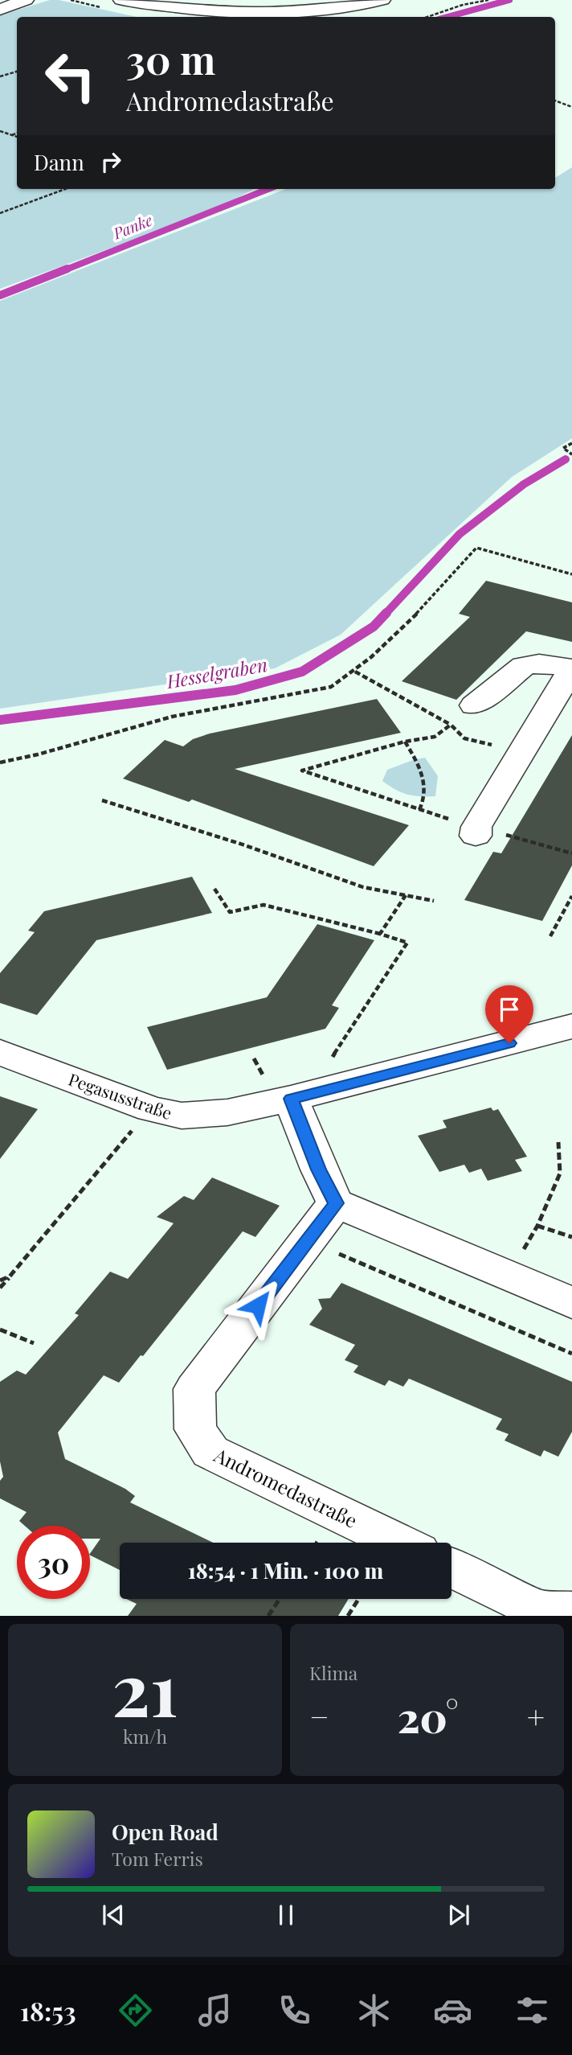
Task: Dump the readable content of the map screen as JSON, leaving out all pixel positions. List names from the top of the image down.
{
  "streets": {
    "street": ["Pegasusstraße", "Andromedastraße"]
  },
  "water": ["Panke", "Hesselgraben"],
  "page": {
    "turn": ["30 m", "Andromedastraße"],
    "then": "Dann",
    "limit": "30",
    "trip": "18:54 · 1 Min. · 100 m",
    "tile": [
      ["21", "km/h"],
      "Klima"
    ],
    "heat": ["−", "20°", "+"],
    "song": ["Open Road", "Tom Ferris"],
    "tabs": "18:53"
  }
}
